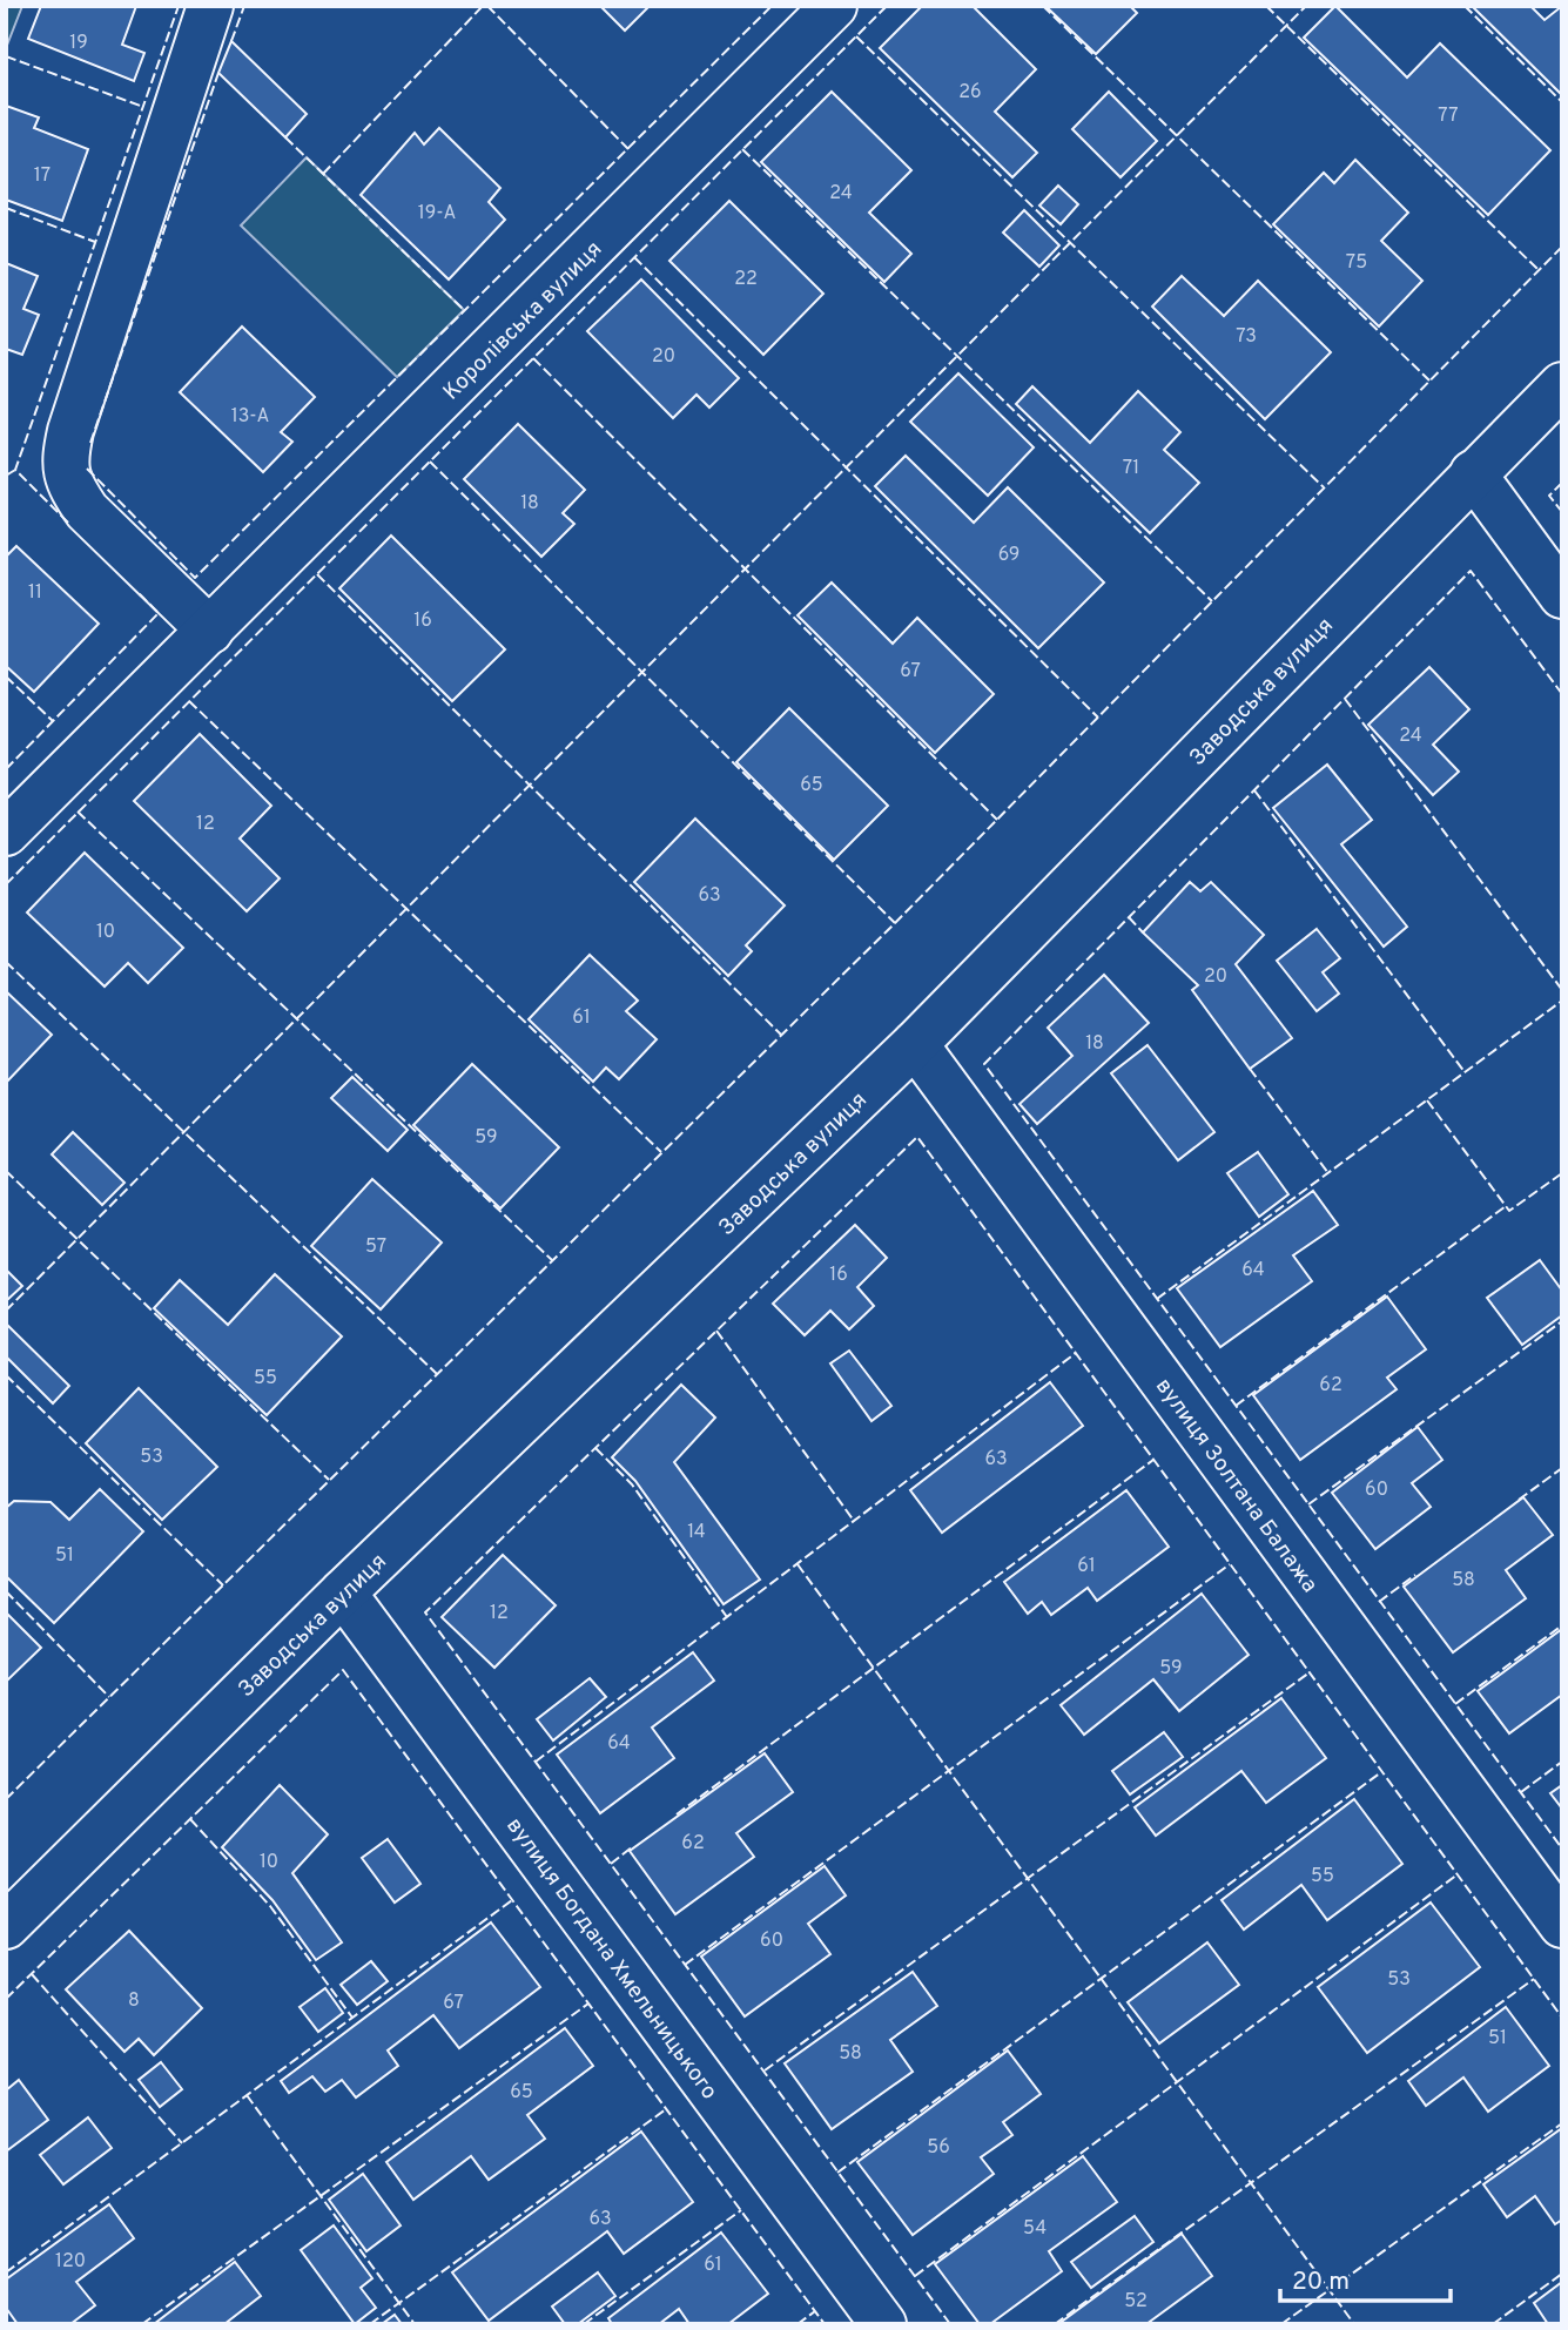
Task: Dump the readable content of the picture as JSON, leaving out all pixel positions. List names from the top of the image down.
{
  "streets": {
    "street": [
      "Королівська вулиця",
      "Заводська вулиця",
      "вулиця Золтана Балажа",
      "вулиця Богдана Хмельницького"
    ]
  },
  "crossings": [
    ["Заводська вулиця", "вулиця Золтана Балажа"],
    ["Заводська вулиця", "вулиця Богдана Хмельницького"]
  ],
  "house_numbers": [
    "19",
    "26",
    "77",
    "17",
    "24",
    "19-А",
    "75",
    "22",
    "73",
    "20",
    "13-А",
    "71",
    "18",
    "69",
    "11",
    "16",
    "67",
    "24",
    "65",
    "12",
    "63",
    "10",
    "20",
    "61",
    "18",
    "59",
    "57",
    "64",
    "16",
    "55",
    "62",
    "53",
    "63",
    "60",
    "14",
    "51",
    "61",
    "58",
    "12",
    "59",
    "64",
    "62",
    "10",
    "55",
    "60",
    "53",
    "8",
    "67",
    "51",
    "58",
    "65",
    "56",
    "63",
    "54",
    "120",
    "61",
    "52"
  ],
  "scale_bar": "20 m"
}
